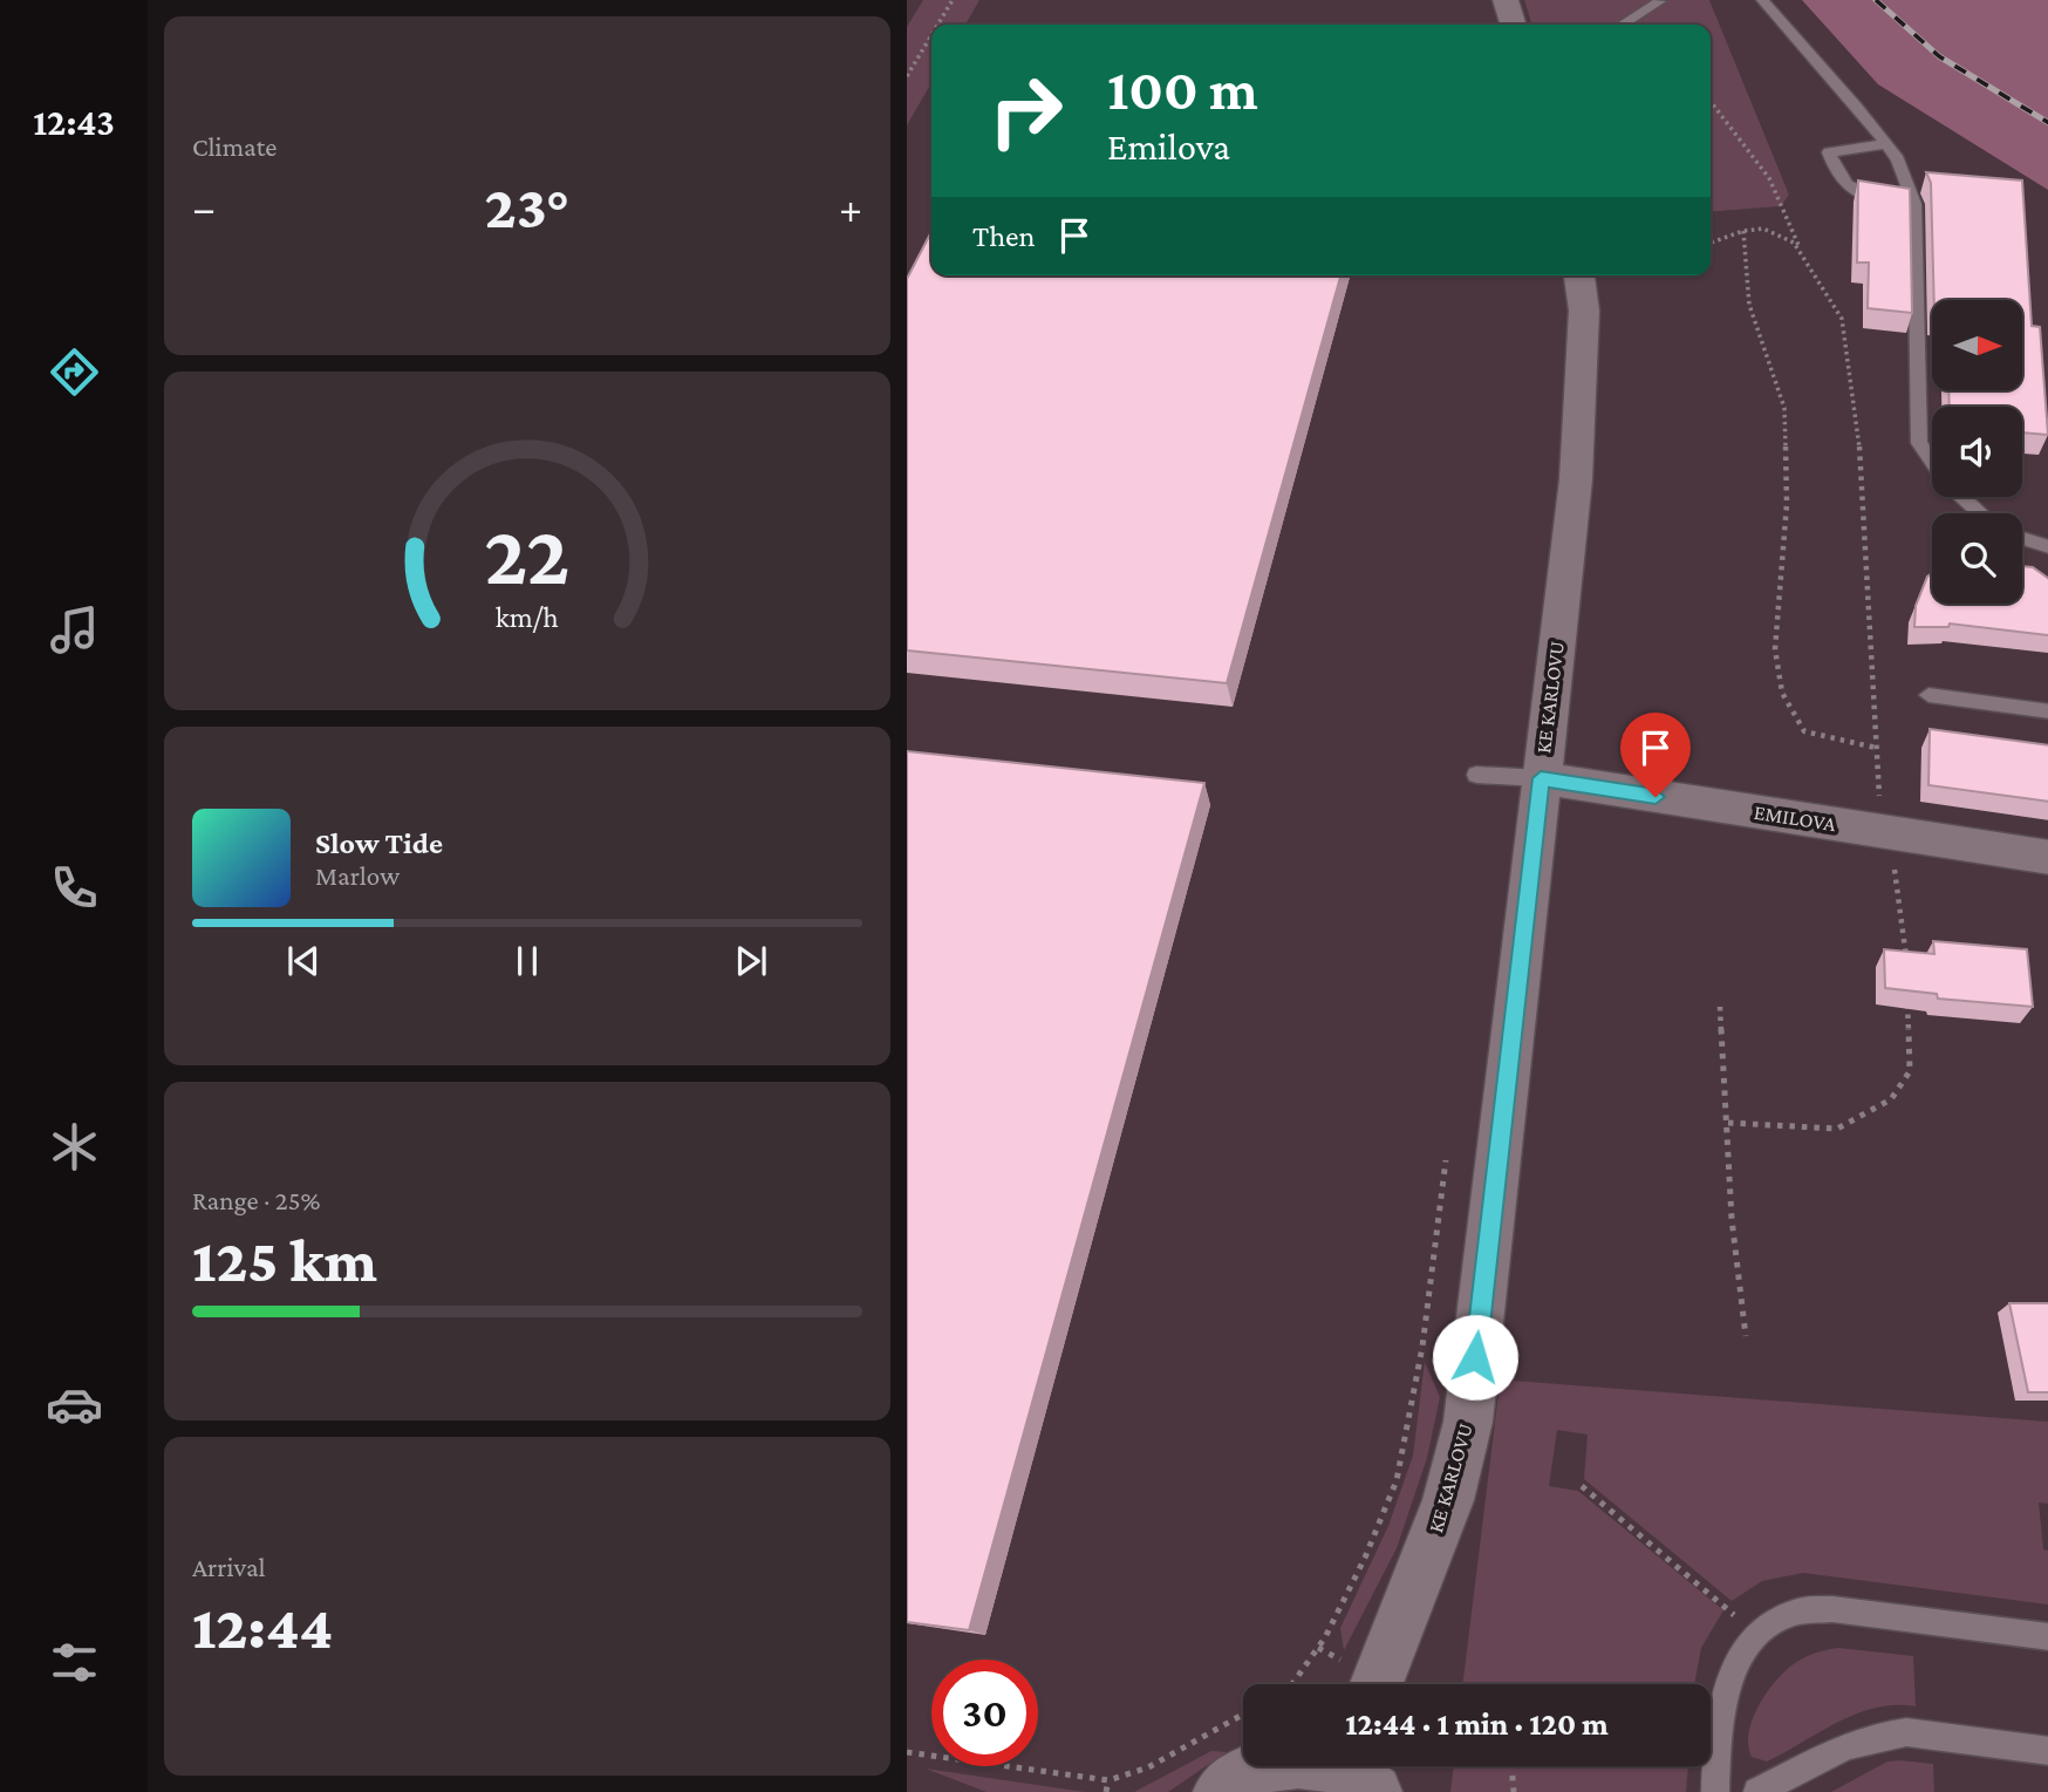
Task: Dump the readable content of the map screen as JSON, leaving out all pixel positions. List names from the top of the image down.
{
  "streets": {
    "street": ["KE KARLOVU", "EMILOVA"]
  },
  "crossings": [
    ["KE KARLOVU", "EMILOVA"]
  ],
  "north": "right",
  "page": {
    "tabs": "12:43",
    "tile": [
      "Climate",
      ["Range · 25%", "125 km"],
      ["Arrival", "12:44"]
    ],
    "turn": ["100 m", "Emilova"],
    "heat": ["−", "23°", "+"],
    "then": "Then",
    "song": ["Slow Tide", "Marlow"],
    "limit": "30",
    "trip": "12:44 · 1 min · 120 m",
    "gauge": ["22", "km/h"]
  }
}
